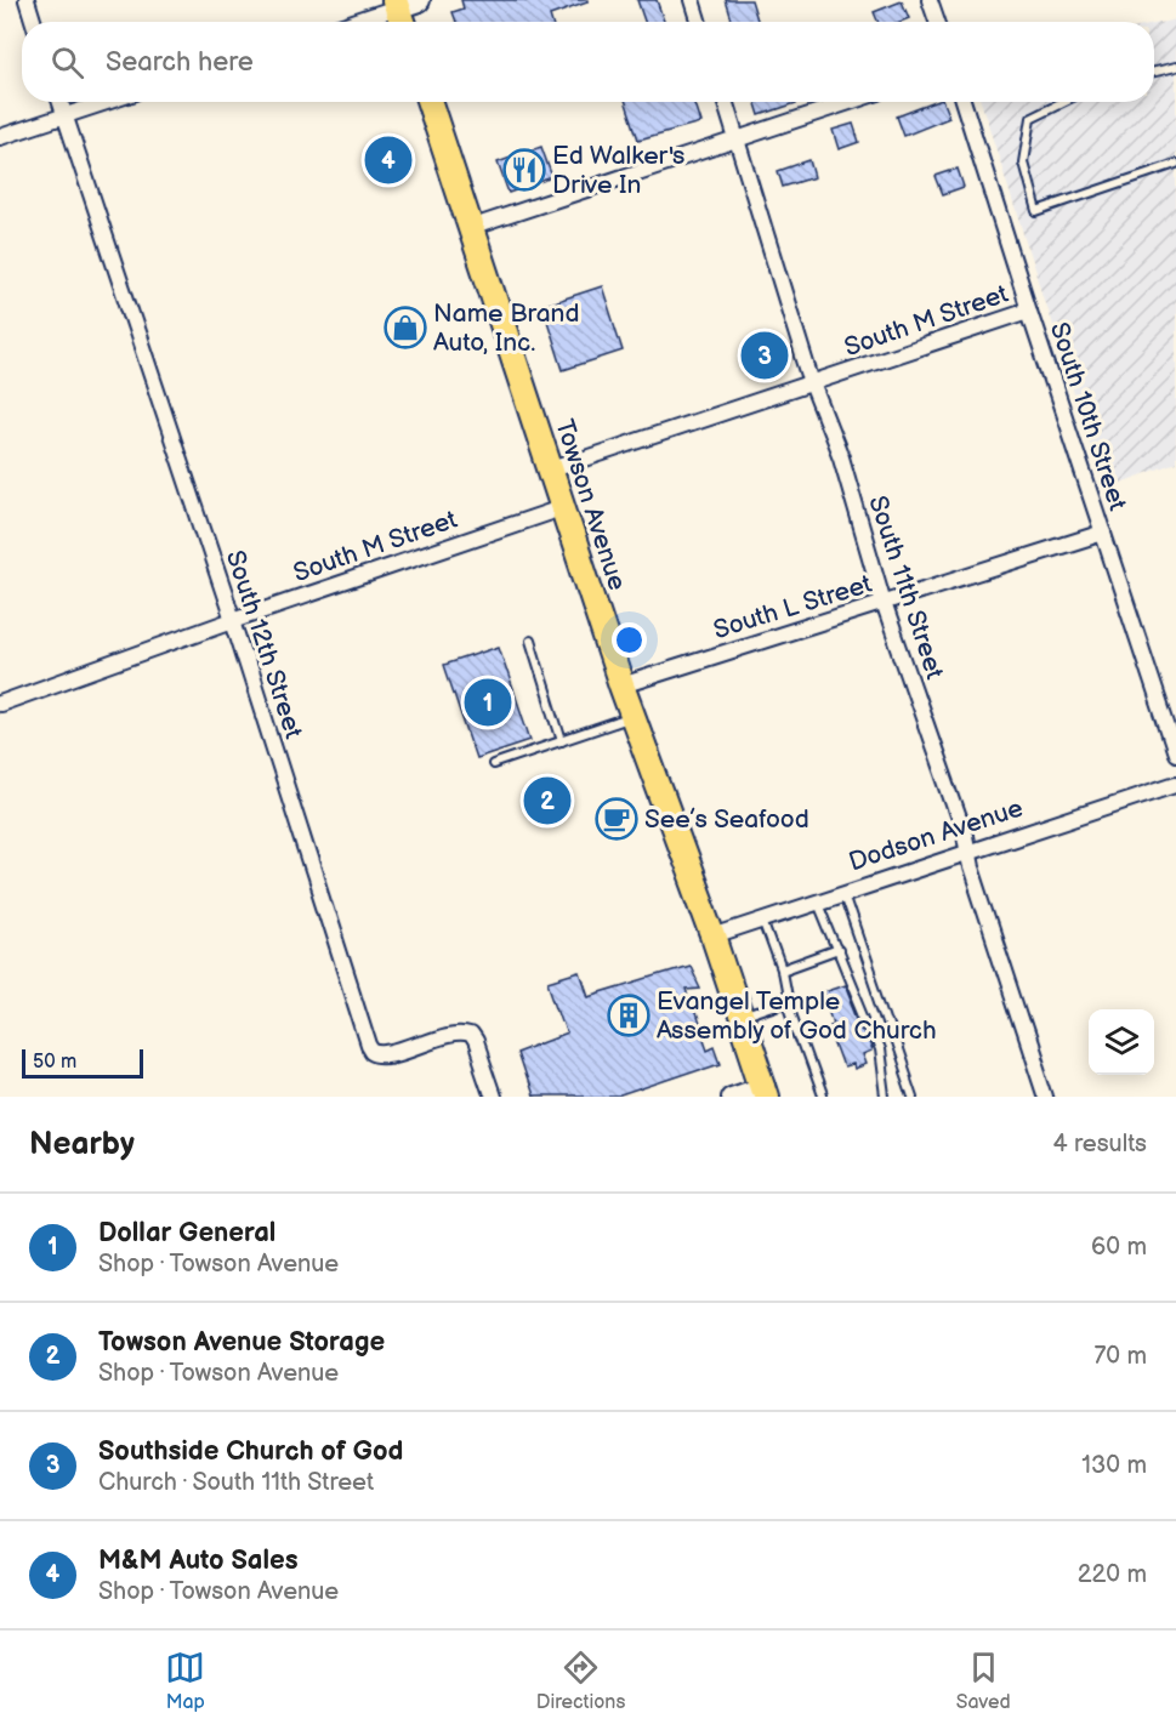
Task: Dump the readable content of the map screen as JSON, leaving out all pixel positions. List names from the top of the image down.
{
  "streets": {
    "main road": ["Towson Avenue"],
    "street": [
      "South M Street",
      "South 10th Street",
      "South 11th Street",
      "South L Street",
      "South 12th Street",
      "Dodson Avenue"
    ]
  },
  "crossings": [
    ["South M Street", "South 10th Street"],
    ["South M Street", "Towson Avenue"],
    ["South M Street", "South 11th Street"],
    ["South M Street", "South 12th Street"],
    ["South 10th Street", "South L Street"],
    ["Towson Avenue", "South L Street"],
    ["Towson Avenue", "Dodson Avenue"],
    ["South 11th Street", "South L Street"],
    ["South 11th Street", "Dodson Avenue"]
  ],
  "places": {
    "restaurant": ["Ed Walker's Drive In"],
    "shop": ["Name Brand Auto, Inc."],
    "cafe": ["See’s Seafood"],
    "building": ["Evangel Temple Assembly of God Church"]
  },
  "scale_bar": "50 m",
  "page": {
    "search": "Search here",
    "pins": [
      "4",
      "3",
      "1",
      "2"
    ],
    "scale": "50 m",
    "heading": ["Nearby", "4 results"],
    "list": [
      {
        "mark": "1",
        "name": "Dollar General",
        "note": "Shop · Towson Avenue",
        "value": "60 m"
      },
      {
        "mark": "2",
        "name": "Towson Avenue Storage",
        "note": "Shop · Towson Avenue",
        "value": "70 m"
      },
      {
        "mark": "3",
        "name": "Southside Church of God",
        "note": "Church · South 11th Street",
        "value": "130 m"
      },
      {
        "mark": "4",
        "name": "M&M Auto Sales",
        "note": "Shop · Towson Avenue",
        "value": "220 m"
      }
    ],
    "nav": ["Map", "Directions", "Saved"]
  }
}
